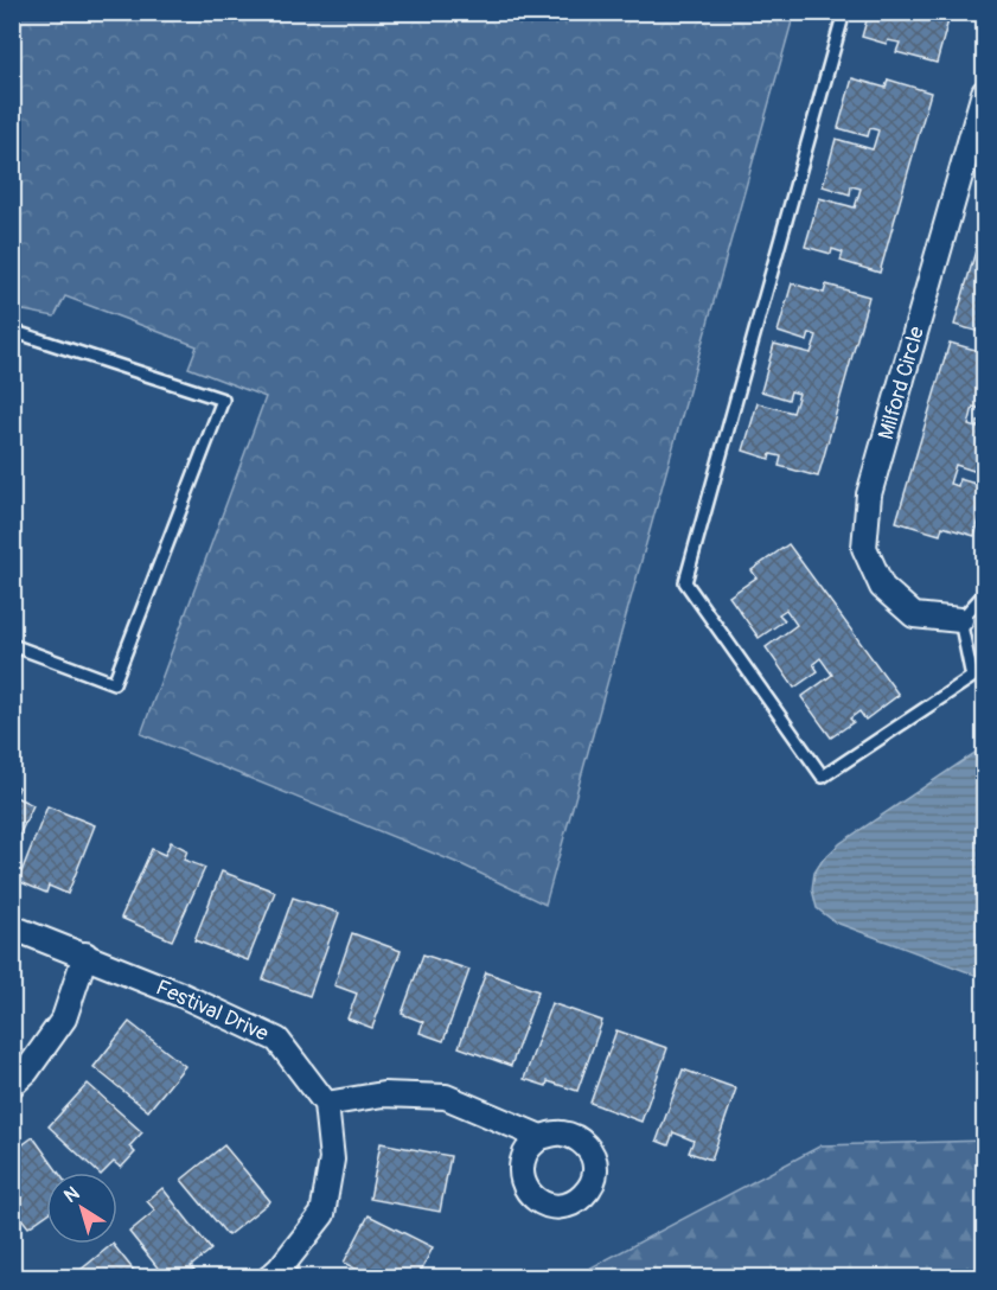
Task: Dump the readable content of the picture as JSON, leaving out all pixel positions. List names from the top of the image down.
{
  "streets": {
    "street": ["Milford Circle", "Festival Drive"]
  },
  "north": "top left"
}
